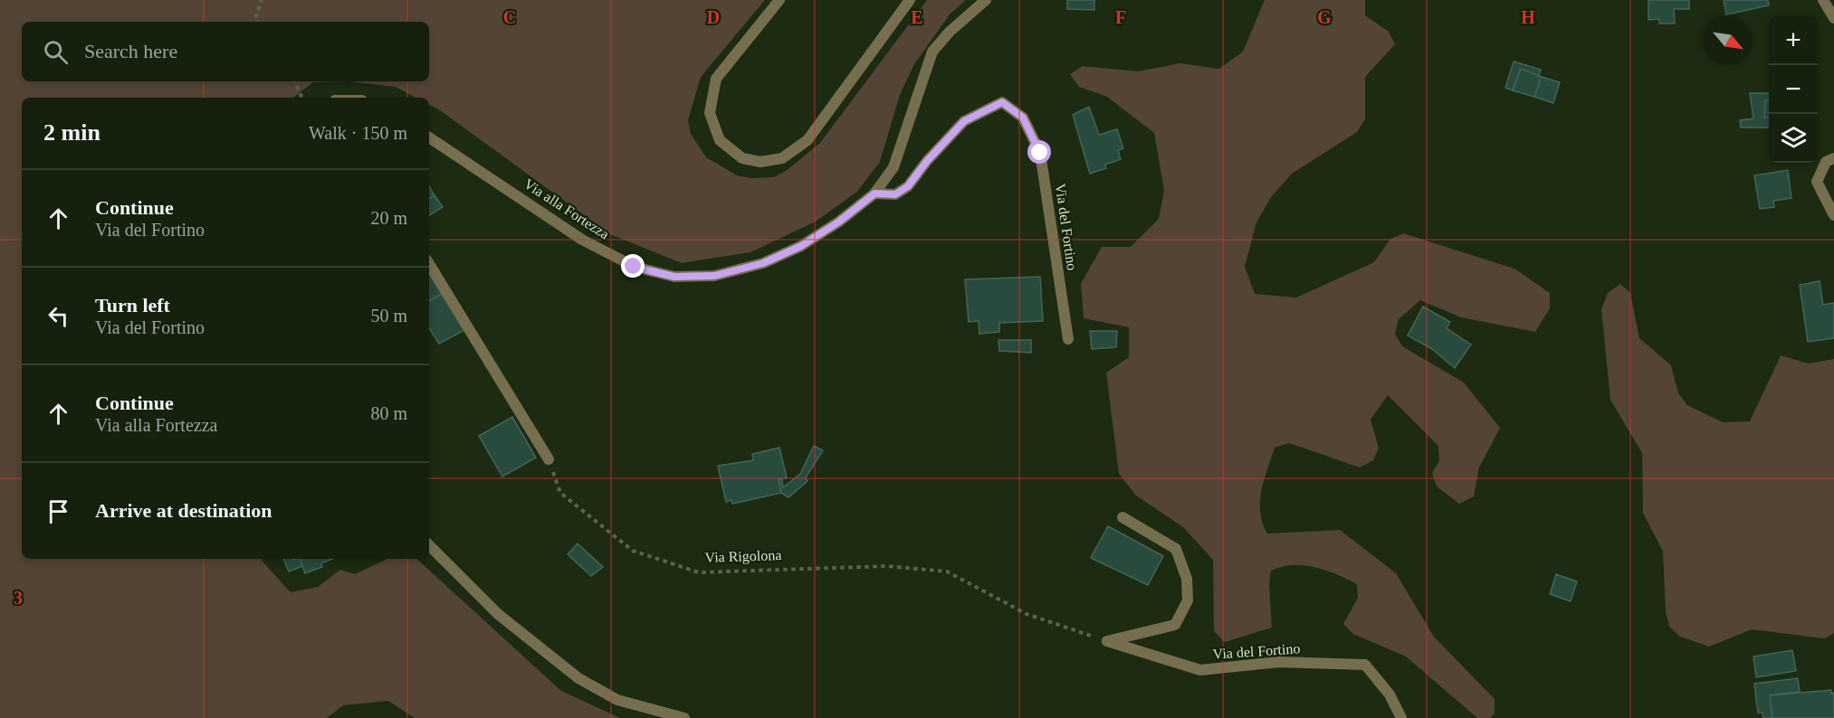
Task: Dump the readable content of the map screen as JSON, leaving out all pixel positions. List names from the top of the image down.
{
  "streets": {
    "street": ["Via alla Fortezza", "Via del Fortino"],
    "path": ["Via Rigolona"]
  },
  "crossings": [
    ["Via alla Fortezza", "Via del Fortino"],
    ["Via del Fortino", "Via Rigolona"]
  ],
  "north": "bottom right",
  "page": {
    "map_buttons": ["+", "−"],
    "search": "Search here",
    "heading": ["2 min", "Walk · 150 m"],
    "list": [
      ["Continue", "Via del Fortino", "20 m"],
      ["Turn left", "Via del Fortino", "50 m"],
      ["Continue", "Via alla Fortezza", "80 m"],
      "Arrive at destination"
    ]
  },
  "grid": {
    "columns": [
      "C",
      "D",
      "E",
      "F",
      "G",
      "H"
    ],
    "rows": ["3"]
  }
}
